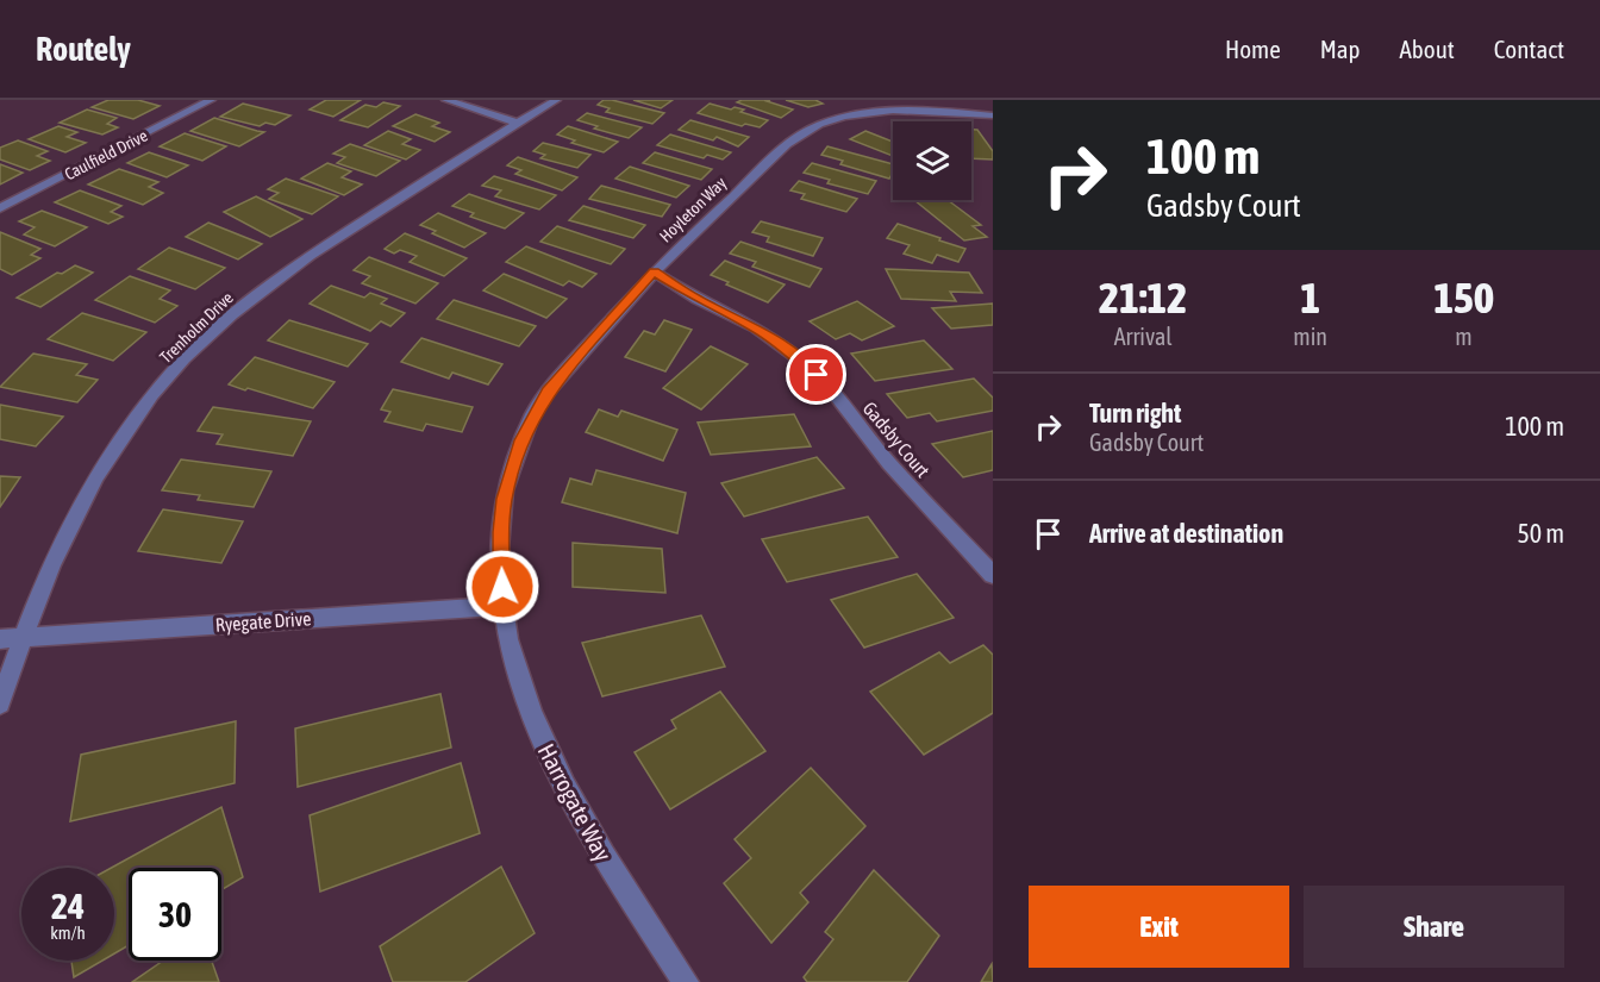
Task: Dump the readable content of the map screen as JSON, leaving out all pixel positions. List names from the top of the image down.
{
  "streets": {
    "street": [
      "Caulfield Drive",
      "Hoyleton Way",
      "Trenholm Drive",
      "Gadsby Court",
      "Ryegate Drive",
      "Harrogate Way"
    ]
  },
  "crossings": [
    ["Hoyleton Way", "Gadsby Court"],
    ["Hoyleton Way", "Ryegate Drive"],
    ["Hoyleton Way", "Harrogate Way"],
    ["Trenholm Drive", "Ryegate Drive"],
    ["Ryegate Drive", "Harrogate Way"]
  ],
  "page": {
    "header": "Routely",
    "nav": [
      "Home",
      "Map",
      "About",
      "Contact"
    ],
    "turn": ["100 m", "Gadsby Court"],
    "eta": [
      "21:12",
      "Arrival",
      "1",
      "min",
      "150",
      "m"
    ],
    "list": [
      {
        "name": "Turn right",
        "note": "Gadsby Court",
        "value": "100 m"
      },
      {
        "name": "Arrive at destination",
        "value": "50 m"
      }
    ],
    "speed": "24 km/h",
    "limit": "30",
    "buttons": ["Exit", "Share"]
  }
}
